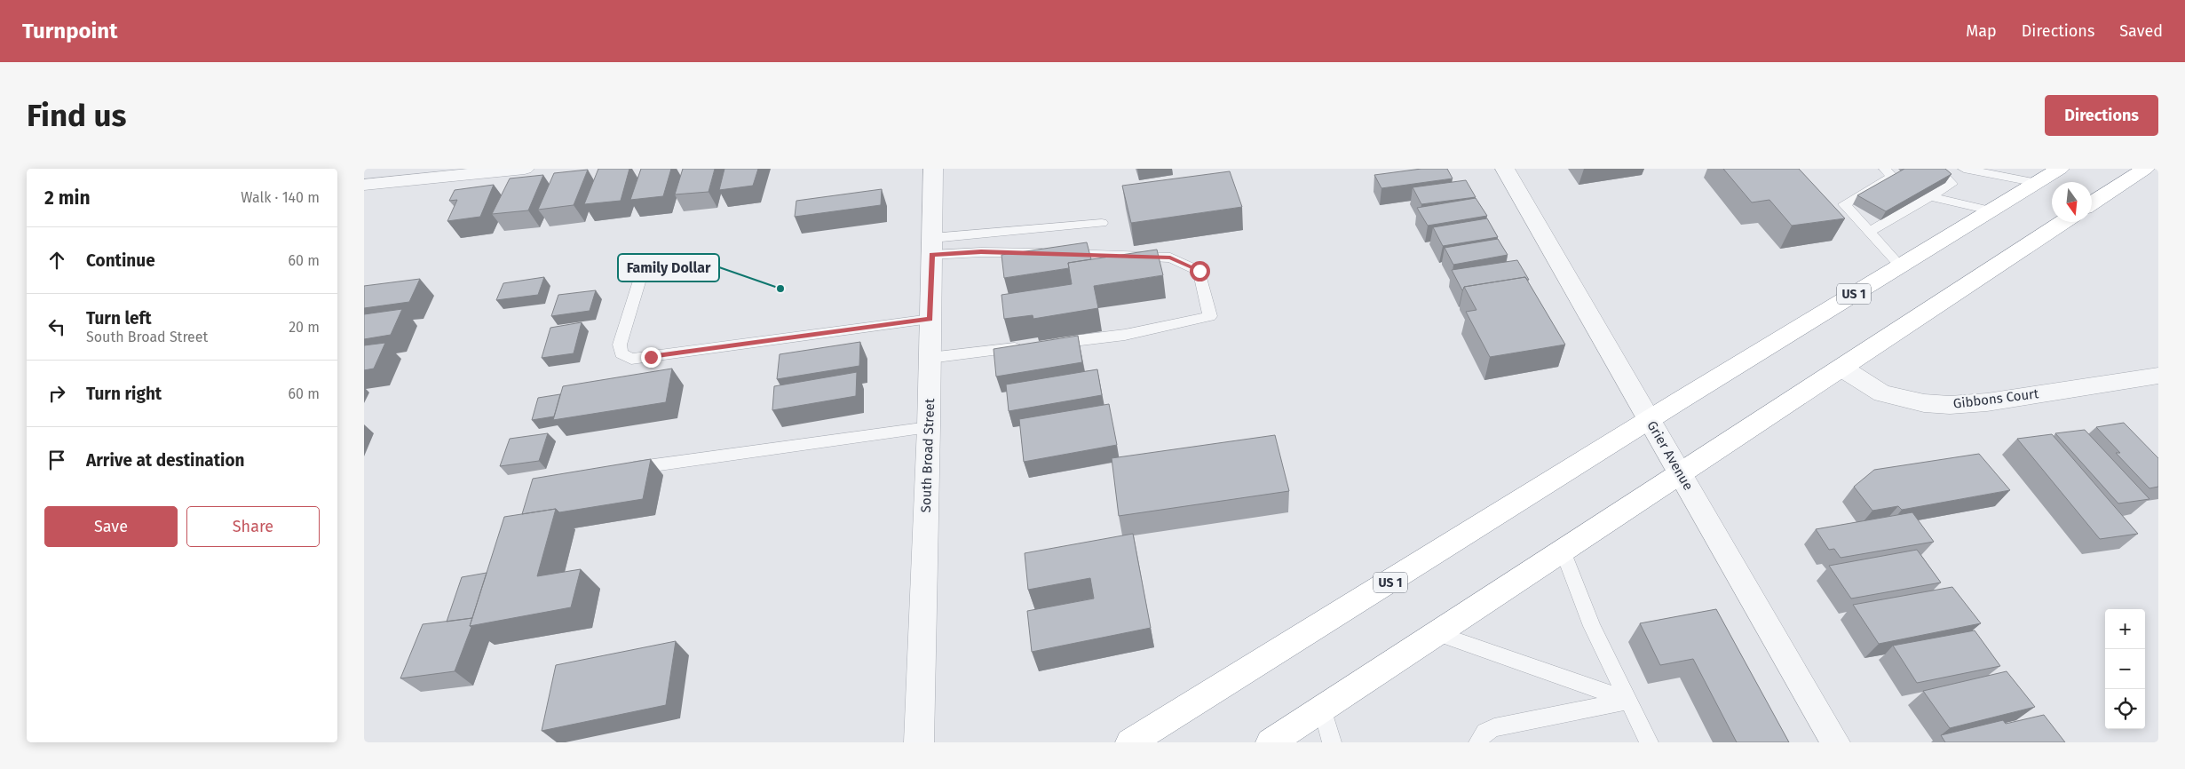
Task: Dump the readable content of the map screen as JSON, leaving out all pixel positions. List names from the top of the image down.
{
  "streets": {
    "highway": ["US 1"],
    "street": ["Gibbons Court", "South Broad Street", "Grier Avenue"]
  },
  "crossings": [
    ["US 1", "Grier Avenue"]
  ],
  "places": ["Family Dollar"],
  "north": "bottom",
  "page": {
    "header": "Turnpoint",
    "nav": ["Map", "Directions", "Saved"],
    "buttons": [
      "Directions",
      ["Save", "Share"]
    ],
    "title": "Find us",
    "heading": ["2 min", "Walk · 140 m"],
    "list": [
      ["Continue", "60 m"],
      ["Turn left", "South Broad Street", "20 m"],
      ["Turn right", "60 m"],
      "Arrive at destination"
    ],
    "map_buttons": ["+", "−"]
  }
}
